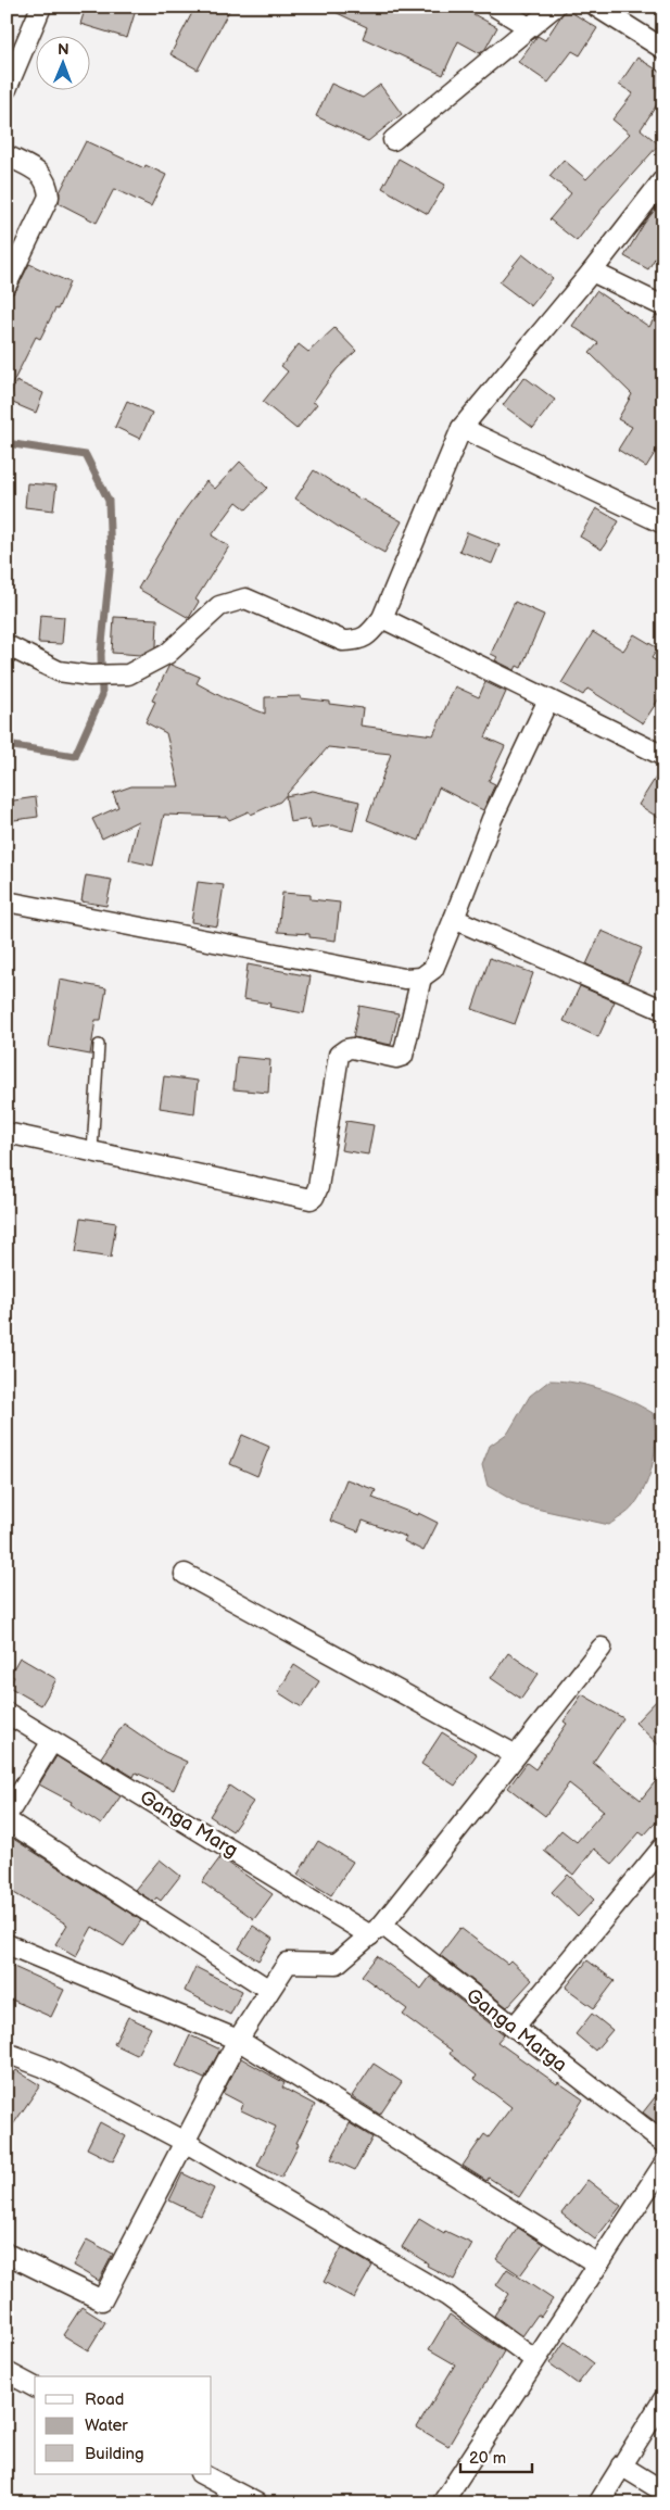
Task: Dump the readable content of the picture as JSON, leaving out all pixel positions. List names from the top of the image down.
{
  "streets": {
    "street": ["Ganga Marg", "Ganga Marga"]
  },
  "crossings": [
    ["Ganga Marg", "Ganga Marga"]
  ],
  "legend": ["Road", "Water", "Building"],
  "scale_bar": "20 m",
  "north": "top"
}
